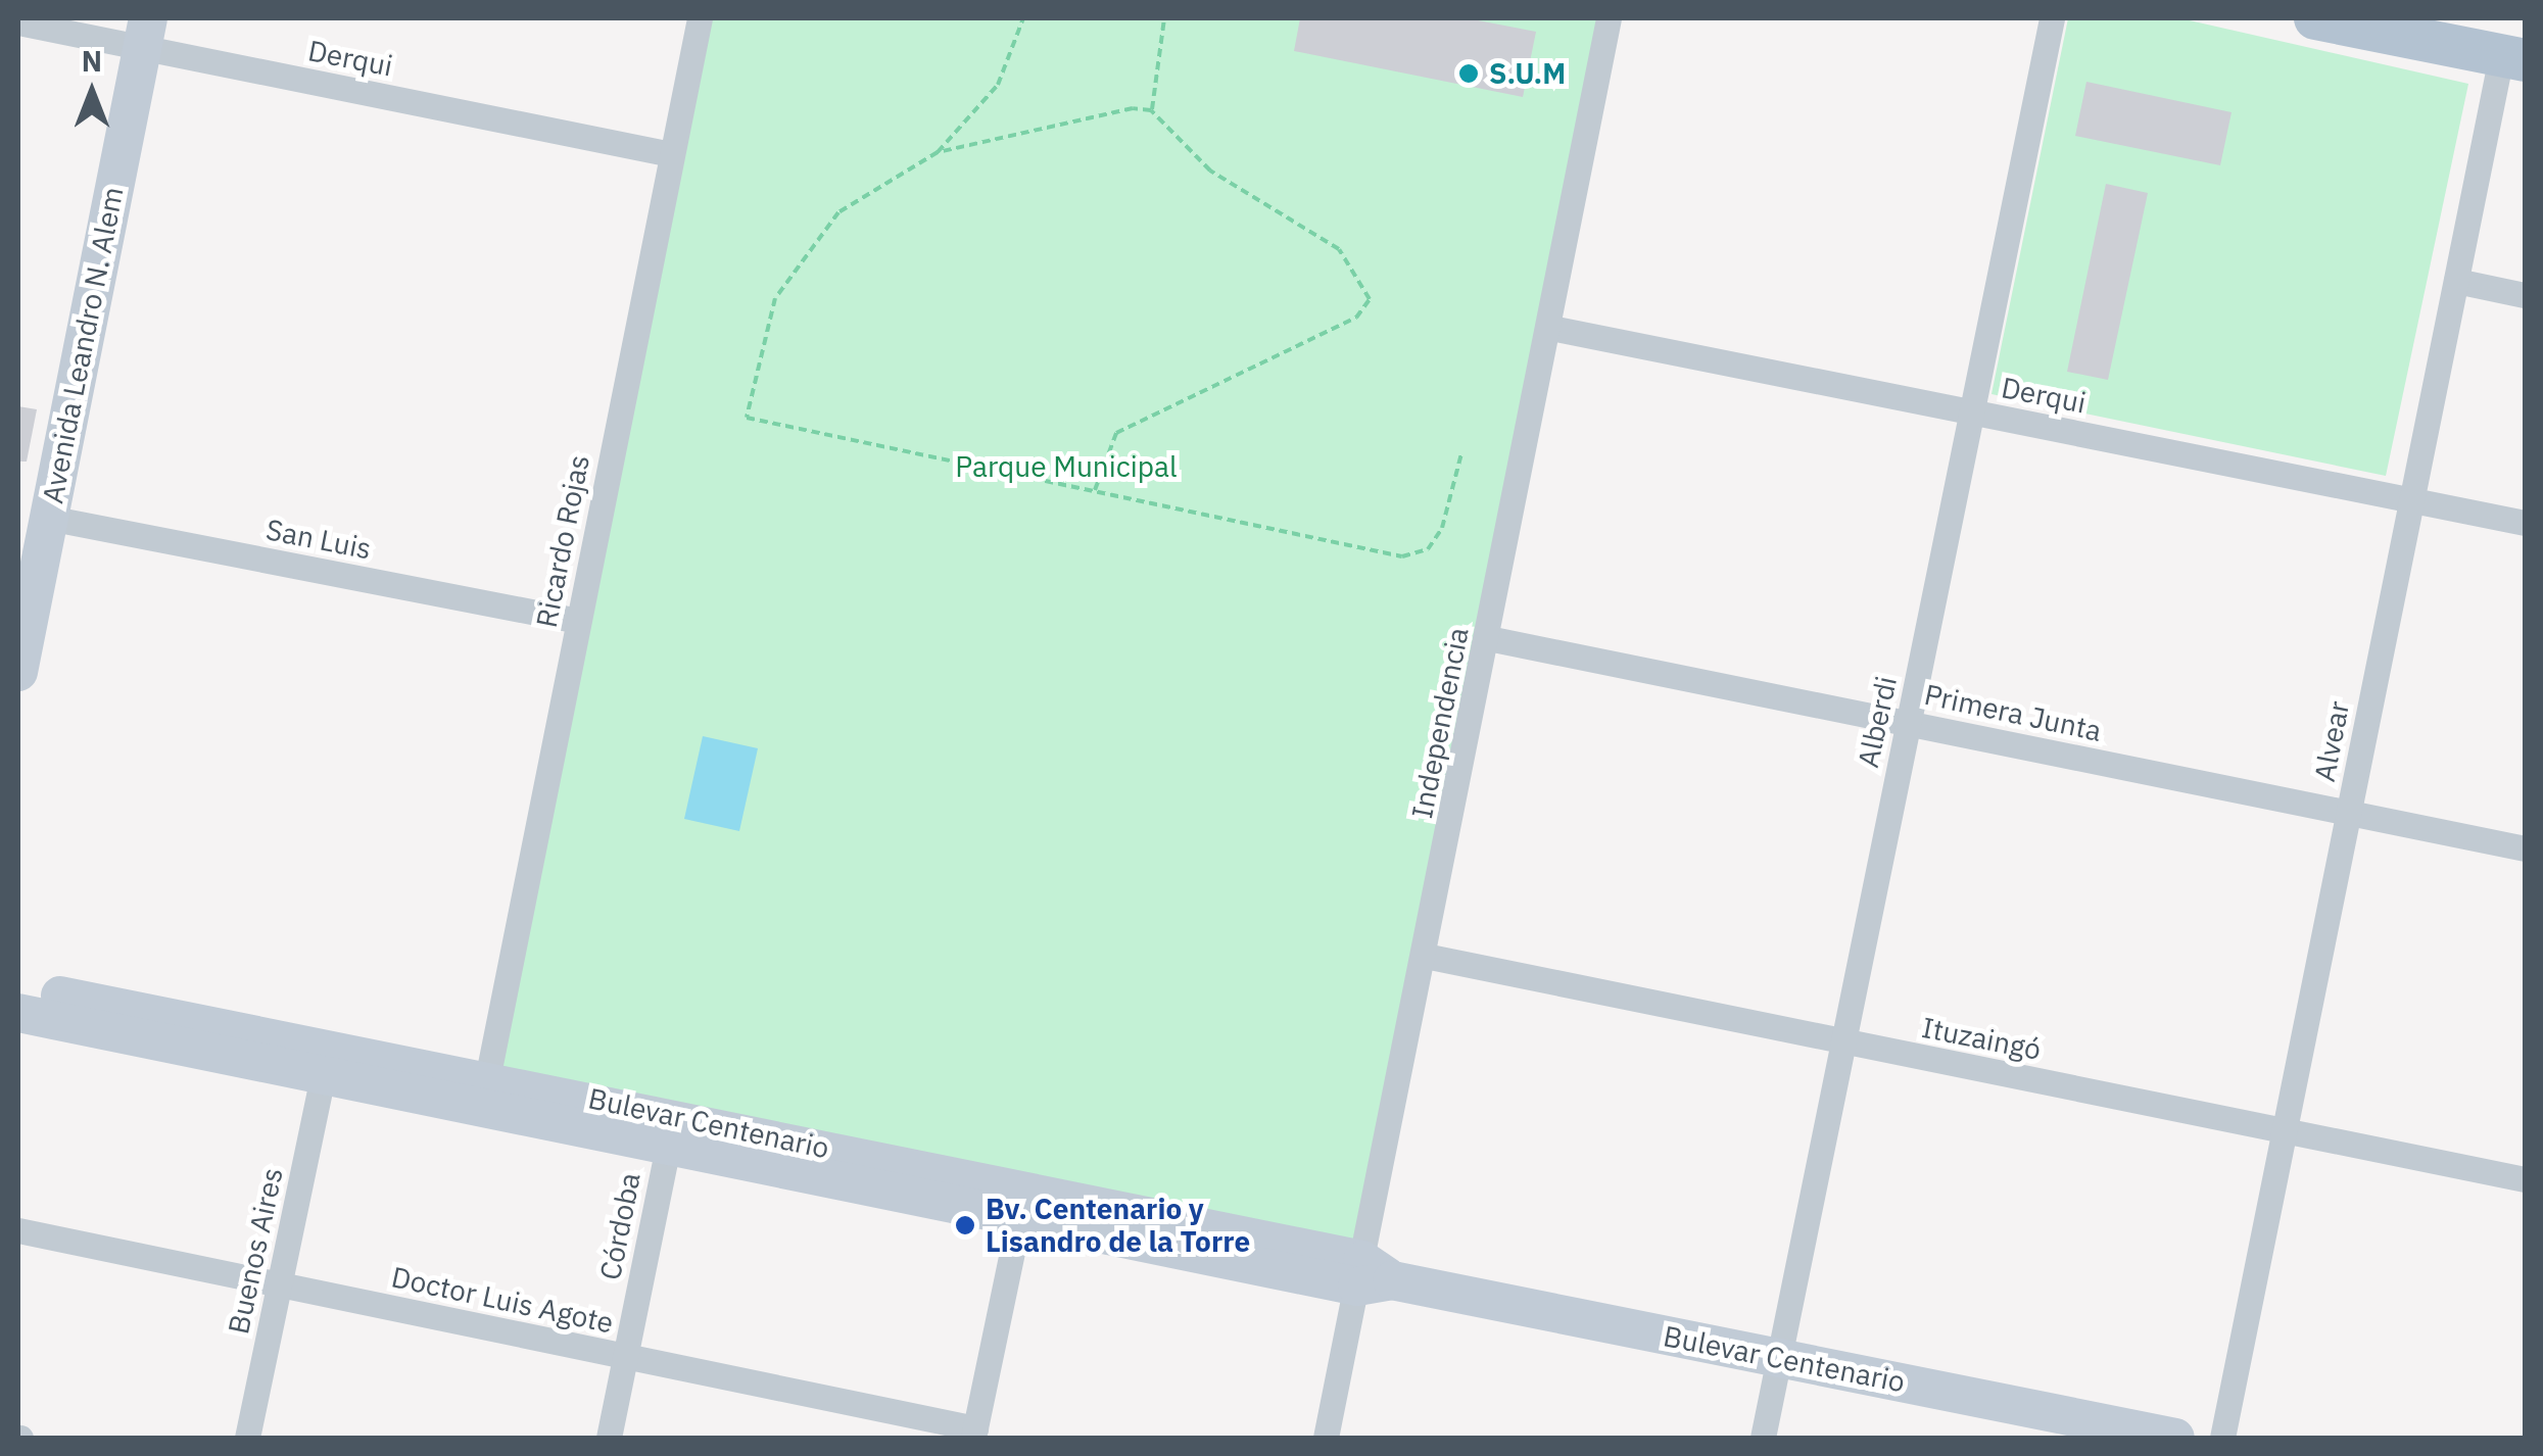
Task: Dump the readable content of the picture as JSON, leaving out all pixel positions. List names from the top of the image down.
{
  "streets": {
    "main road": ["Avenida Leandro N. Alem", "Bulevar Centenario"],
    "street": [
      "Derqui",
      "San Luis",
      "Ricardo Rojas",
      "Primera Junta",
      "Alberdi",
      "Independencia",
      "Alvear",
      "Ituzaingó",
      "Córdoba",
      "Buenos Aires",
      "Doctor Luis Agote"
    ]
  },
  "crossings": [
    ["Derqui", "Avenida Leandro N. Alem"],
    ["Derqui", "Ricardo Rojas"],
    ["Derqui", "Alberdi"],
    ["Derqui", "Independencia"],
    ["Derqui", "Alvear"],
    ["Avenida Leandro N. Alem", "San Luis"],
    ["San Luis", "Ricardo Rojas"],
    ["Ricardo Rojas", "Bulevar Centenario"],
    ["Primera Junta", "Alberdi"],
    ["Primera Junta", "Independencia"],
    ["Primera Junta", "Alvear"],
    ["Alberdi", "Ituzaingó"],
    ["Alberdi", "Bulevar Centenario"],
    ["Independencia", "Ituzaingó"],
    ["Independencia", "Bulevar Centenario"],
    ["Alvear", "Ituzaingó"],
    ["Bulevar Centenario", "Córdoba"],
    ["Bulevar Centenario", "Buenos Aires"],
    ["Córdoba", "Doctor Luis Agote"],
    ["Buenos Aires", "Doctor Luis Agote"]
  ],
  "parks": ["Parque Municipal"],
  "places": ["S.U.M", "Bv. Centenario y Lisandro de la Torre"],
  "north": "top"
}
